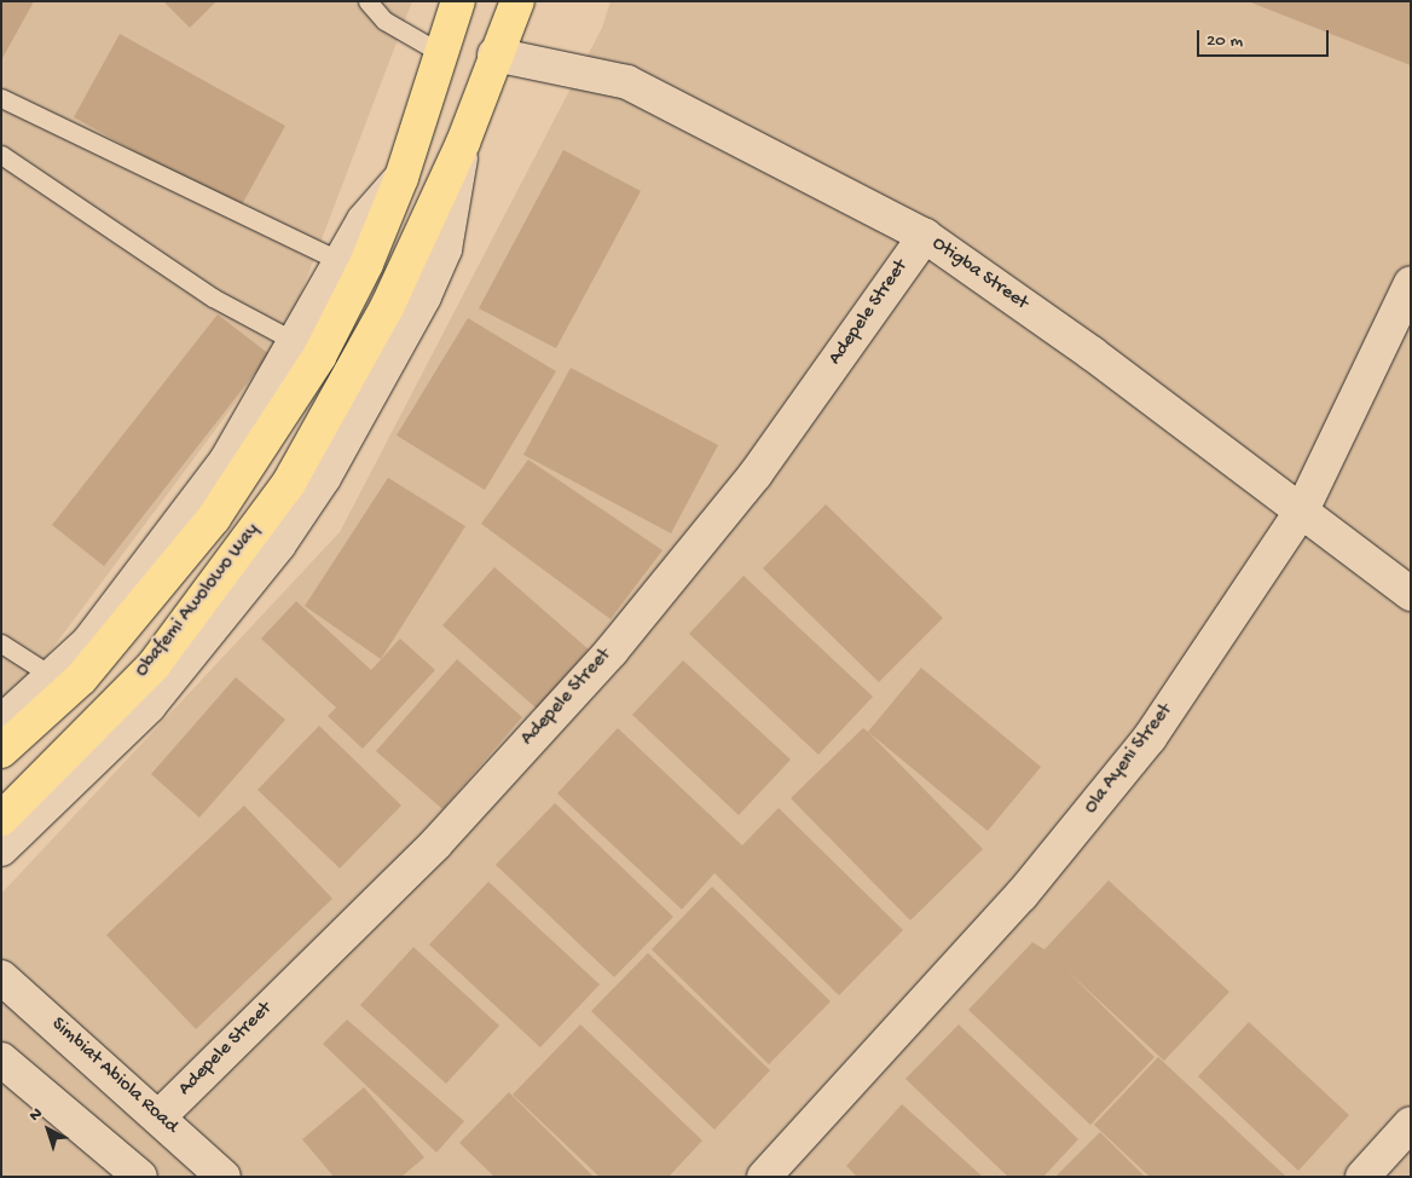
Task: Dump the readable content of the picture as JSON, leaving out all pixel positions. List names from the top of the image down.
{
  "streets": {
    "main road": ["Obafemi Awolowo Way"],
    "street": [
      "Otigba Street",
      "Adepele Street",
      "Ola Ayeni Street",
      "Simbiat Abiola Road"
    ]
  },
  "crossings": [
    ["Otigba Street", "Adepele Street"],
    ["Otigba Street", "Obafemi Awolowo Way"],
    ["Otigba Street", "Ola Ayeni Street"],
    ["Adepele Street", "Simbiat Abiola Road"]
  ],
  "scale_bar": "20 m",
  "north": "top left"
}
